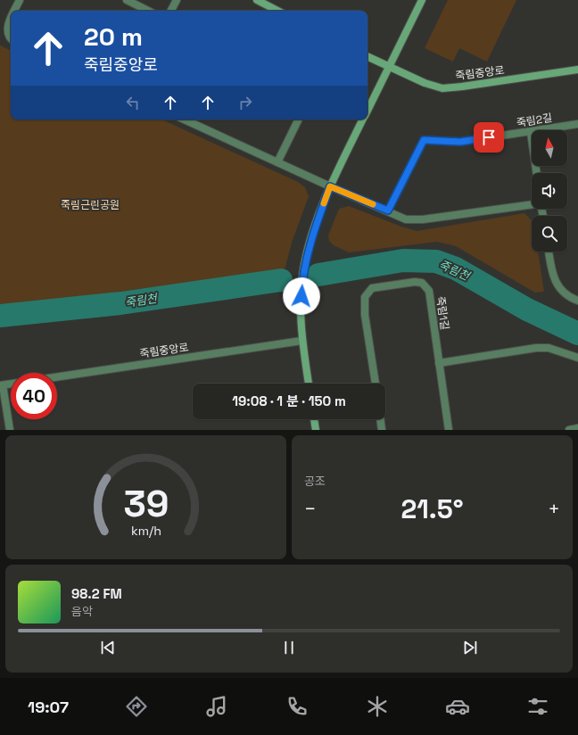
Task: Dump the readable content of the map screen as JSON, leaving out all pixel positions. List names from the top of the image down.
{
  "streets": {
    "street": ["죽림중앙로", "죽림2길", "죽림1길"]
  },
  "water": ["죽림천"],
  "parks": ["죽림근린공원"],
  "north": "top",
  "page": {
    "turn": ["20 m", "죽림중앙로"],
    "limit": "40",
    "trip": "19:08 · 1 분 · 150 m",
    "tile": "공조",
    "heat": ["−", "21.5°", "+"],
    "song": ["98.2 FM", "음악"],
    "tabs": "19:07",
    "gauge": ["39", "km/h"]
  }
}
